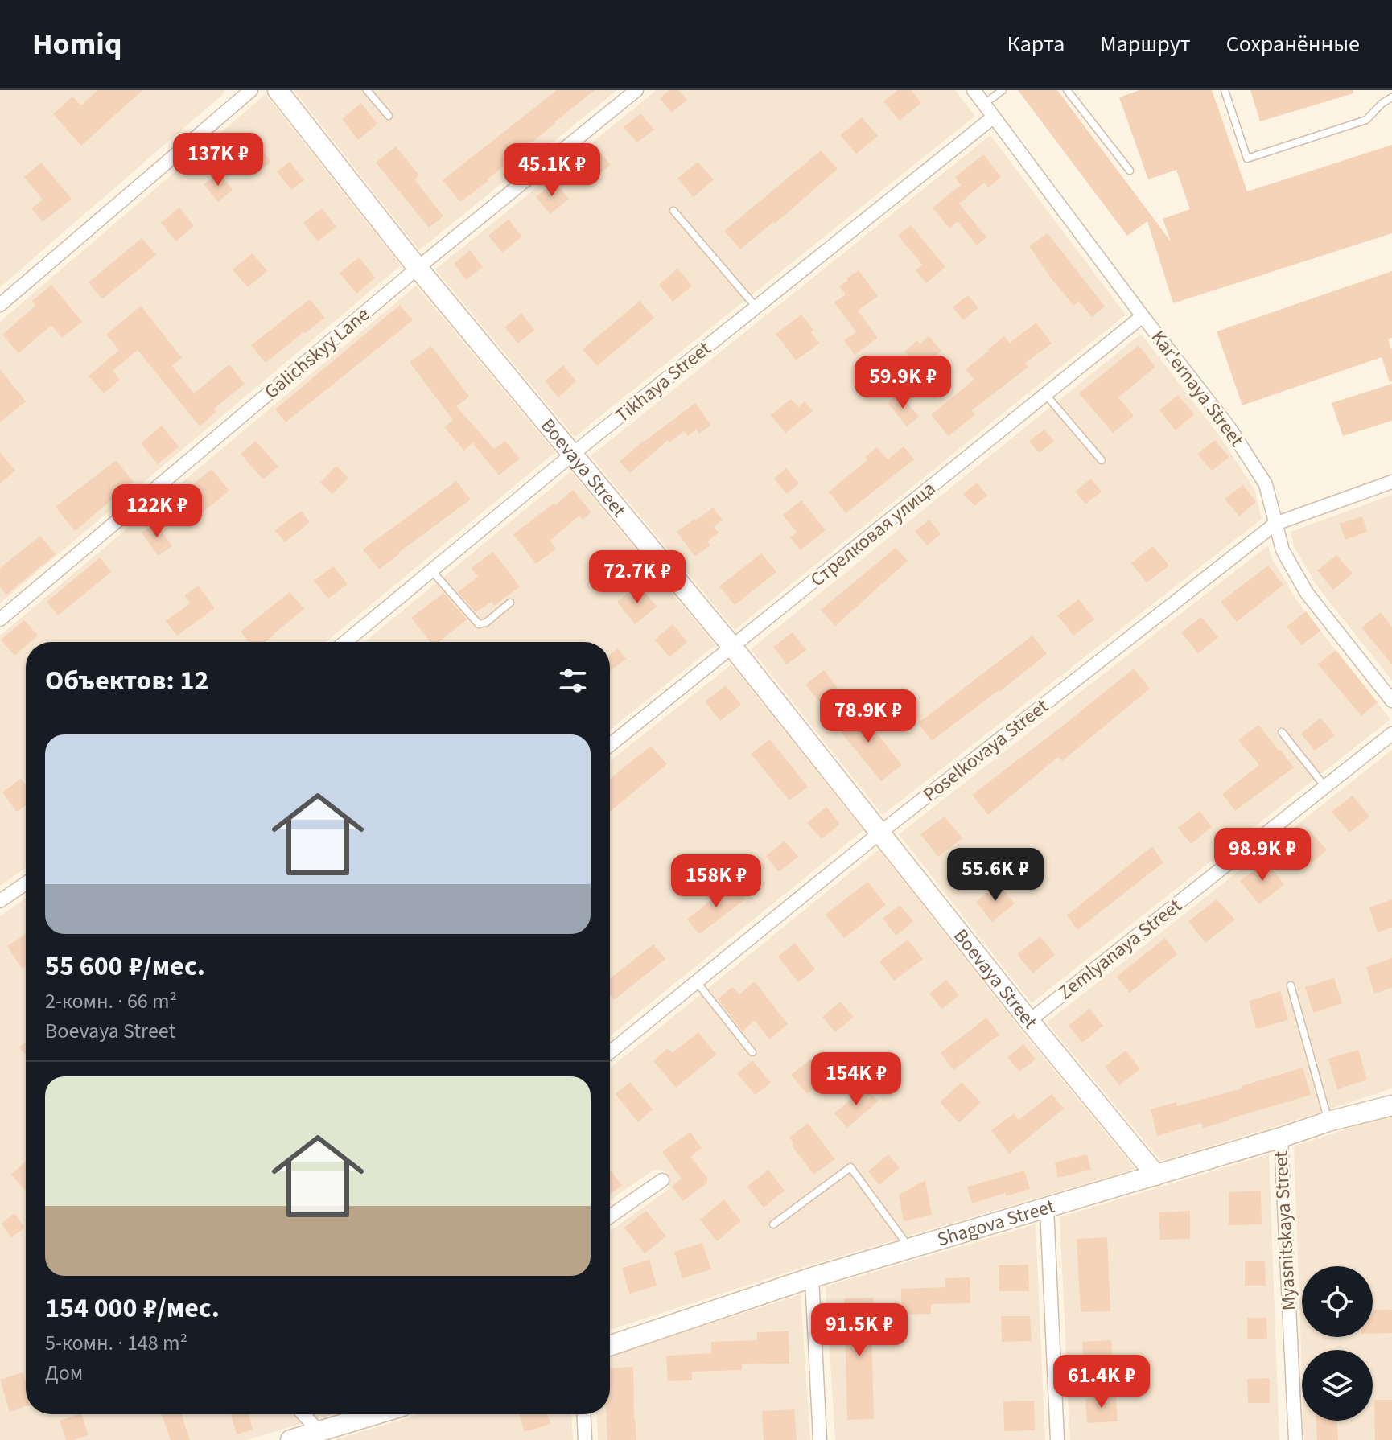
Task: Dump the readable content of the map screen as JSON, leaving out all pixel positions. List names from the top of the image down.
{
  "streets": {
    "street": [
      "Galichskyy Lane",
      "Tikhaya Street",
      "Kar'ernaya Street",
      "Boevaya Street",
      "Стрелковая улица",
      "Poselkovaya Street",
      "Zemlyanaya Street",
      "Shagova Street",
      "Myasnitskaya Street"
    ]
  },
  "crossings": [
    ["Galichskyy Lane", "Boevaya Street"],
    ["Tikhaya Street", "Kar'ernaya Street"],
    ["Tikhaya Street", "Boevaya Street"],
    ["Kar'ernaya Street", "Стрелковая улица"],
    ["Kar'ernaya Street", "Poselkovaya Street"],
    ["Boevaya Street", "Стрелковая улица"],
    ["Boevaya Street", "Poselkovaya Street"],
    ["Boevaya Street", "Zemlyanaya Street"],
    ["Boevaya Street", "Shagova Street"],
    ["Shagova Street", "Myasnitskaya Street"]
  ],
  "page": {
    "header": "Homiq",
    "nav": ["Карта", "Маршрут", "Сохранённые"],
    "price": [
      "137K ₽",
      "45.1K ₽",
      "59.9K ₽",
      "122K ₽",
      "72.7K ₽",
      "78.9K ₽",
      "98.9K ₽",
      "55.6K ₽",
      "158K ₽",
      "154K ₽",
      "91.5K ₽",
      "61.4K ₽"
    ],
    "heading": "Объектов: 12",
    "list": [
      {
        "name": "55 600 ₽/мес.",
        "note": "2-комн. · 66 m² · Boevaya Street"
      },
      {
        "name": "154 000 ₽/мес.",
        "note": "5-комн. · 148 m² · Дом"
      }
    ]
  }
}
